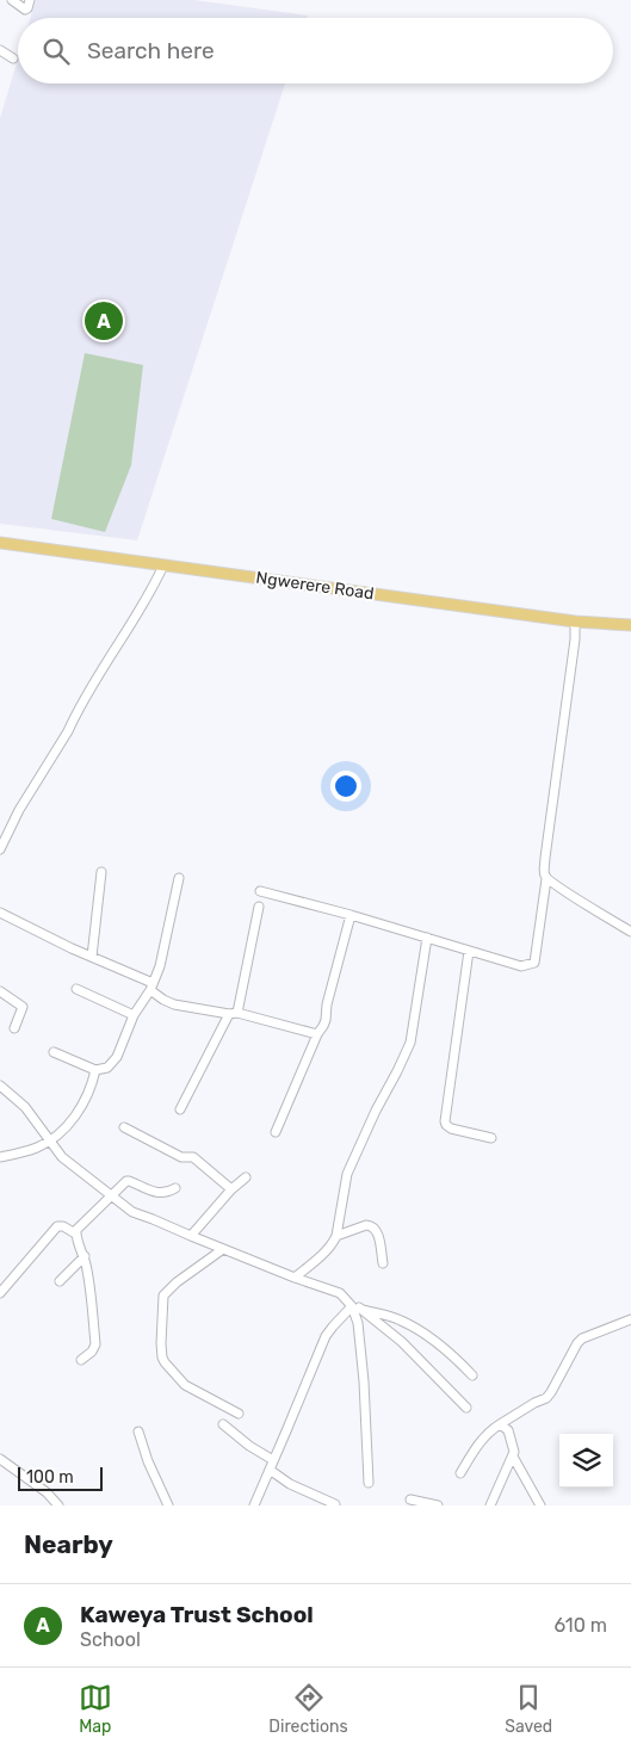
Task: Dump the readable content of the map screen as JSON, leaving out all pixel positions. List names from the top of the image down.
{
  "streets": {
    "main road": ["Ngwerere Road"]
  },
  "scale_bar": "100 m",
  "page": {
    "search": "Search here",
    "pins": "A",
    "scale": "100 m",
    "heading": "Nearby",
    "list": [
      {
        "mark": "A",
        "name": "Kaweya Trust School",
        "note": "School",
        "value": "610 m"
      }
    ],
    "nav": ["Map", "Directions", "Saved"]
  }
}
